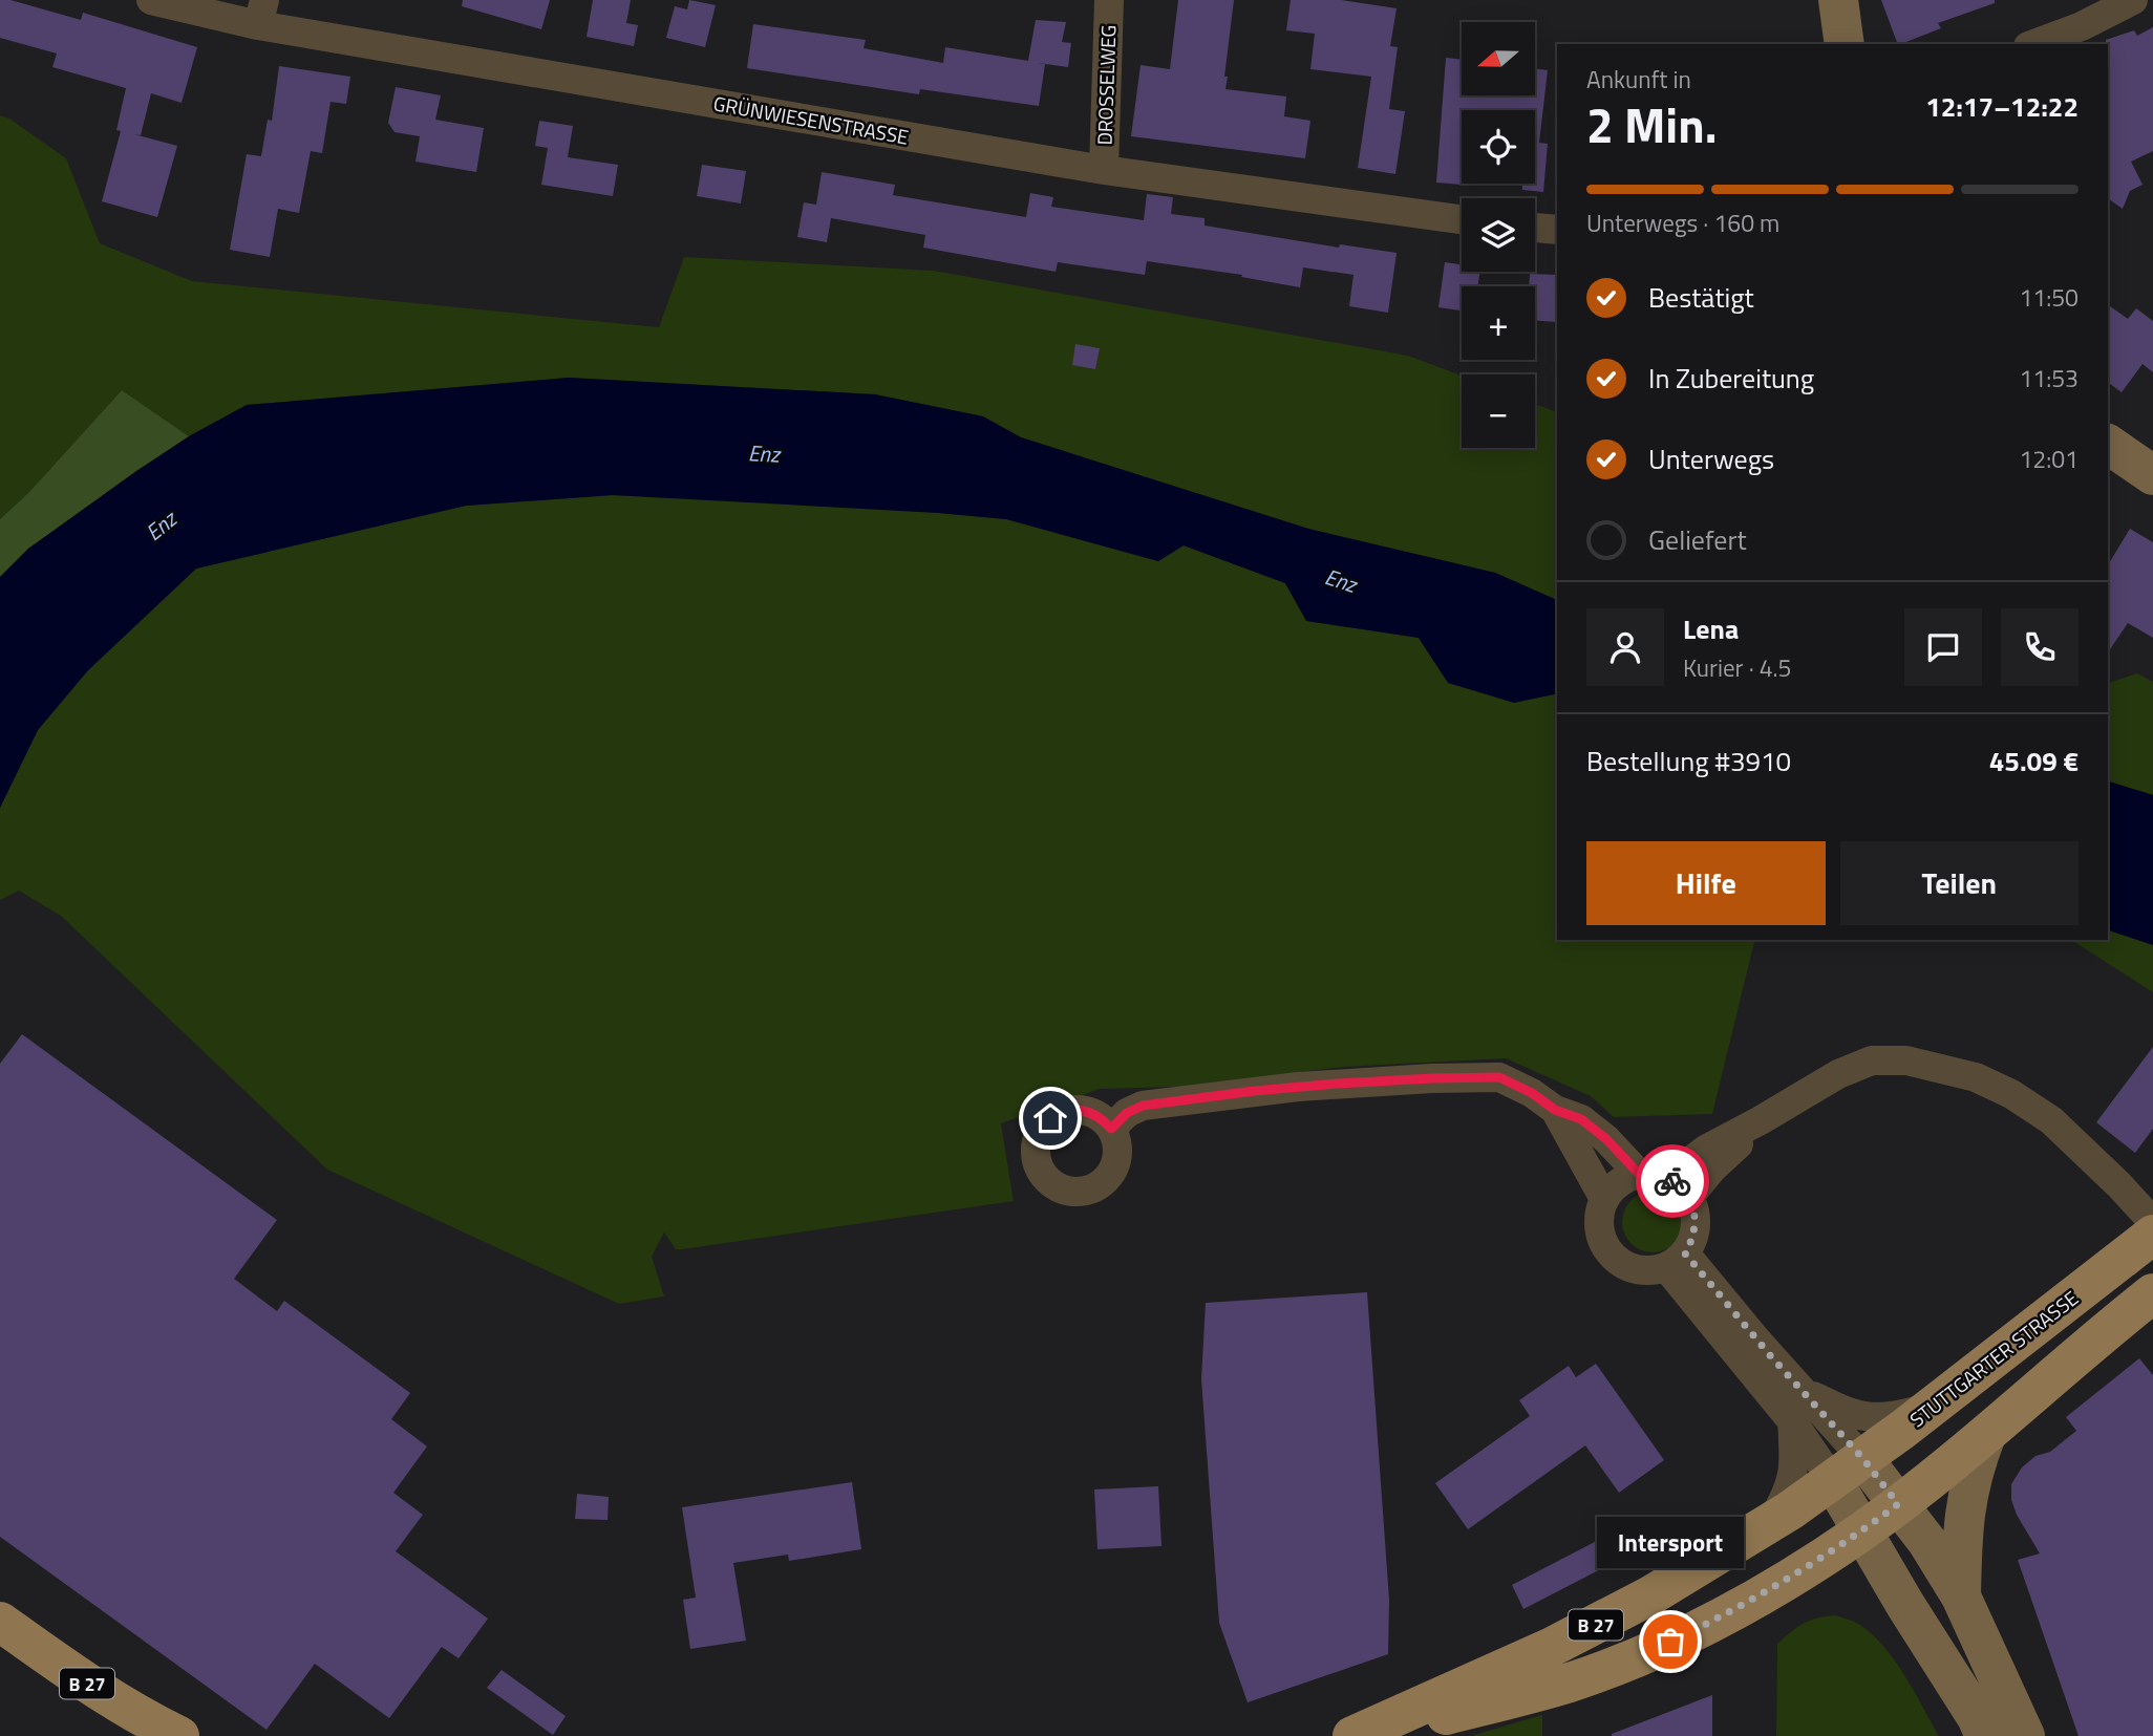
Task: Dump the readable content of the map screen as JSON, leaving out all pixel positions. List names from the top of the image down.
{
  "streets": {
    "main road": ["STUTTGARTER STRASSE", "B 27"],
    "street": ["DROSSELWEG", "GRÜNWIESENSTRASSE"]
  },
  "crossings": [
    ["DROSSELWEG", "GRÜNWIESENSTRASSE"],
    ["STUTTGARTER STRASSE", "B 27"]
  ],
  "water": ["Enz"],
  "places": ["Intersport"],
  "north": "left",
  "page": {
    "map_buttons": ["+", "−"],
    "heading": ["2 Min.", "Ankunft in", "12:17–12:22"],
    "panel": [
      "Lena",
      "Kurier · 4.5",
      "Bestellung #3910",
      "45.09 €"
    ],
    "bar": "Unterwegs · 160 m",
    "list": [
      ["Bestätigt", "11:50"],
      ["In Zubereitung", "11:53"],
      ["Unterwegs", "12:01"],
      "Geliefert"
    ],
    "buttons": ["Hilfe", "Teilen"],
    "bubble": "Intersport"
  }
}
